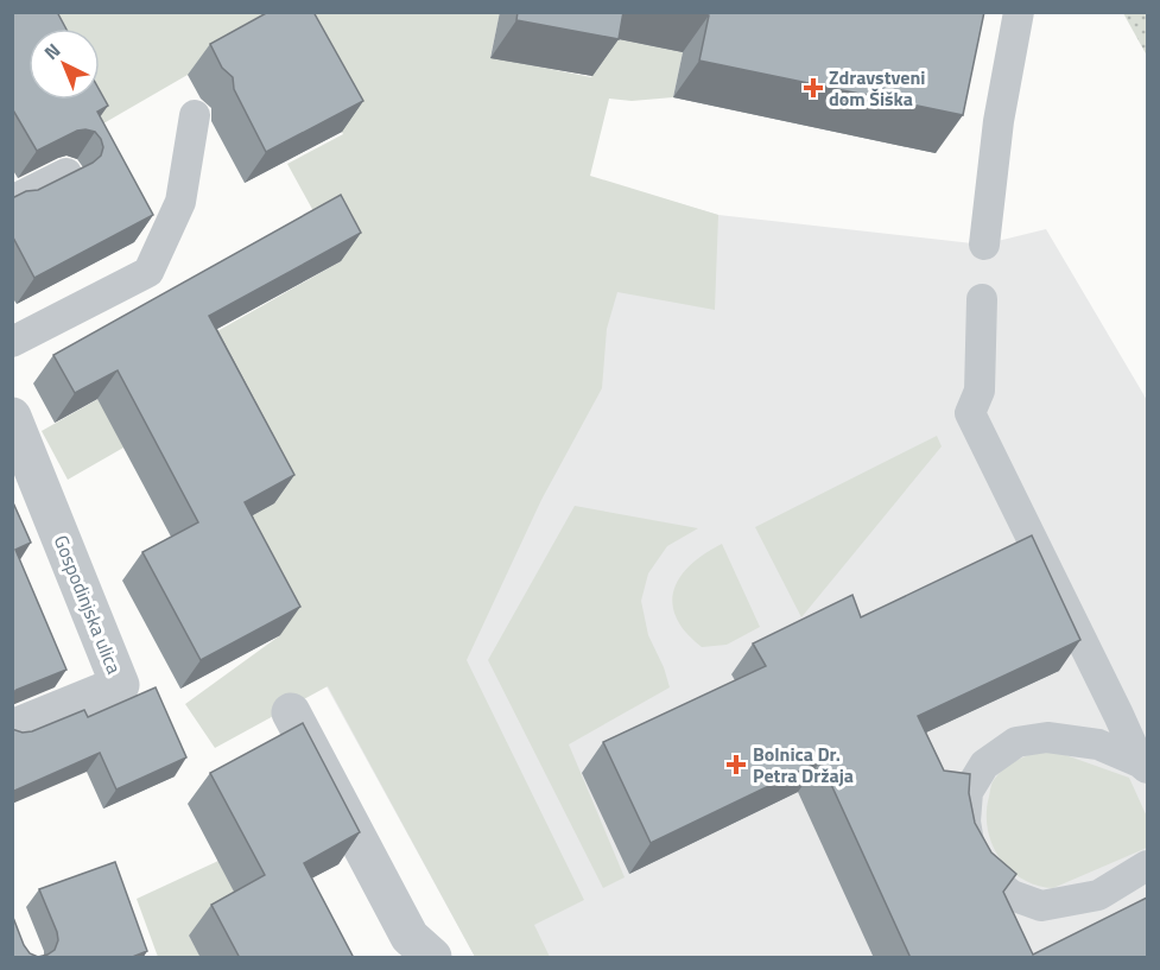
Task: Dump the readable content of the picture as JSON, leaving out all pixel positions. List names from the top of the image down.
{
  "streets": {
    "street": ["Gospodinjska ulica"]
  },
  "places": {
    "health": ["Zdravstveni dom Šiška", "Bolnica Dr. Petra Držaja"]
  },
  "north": "top left"
}
